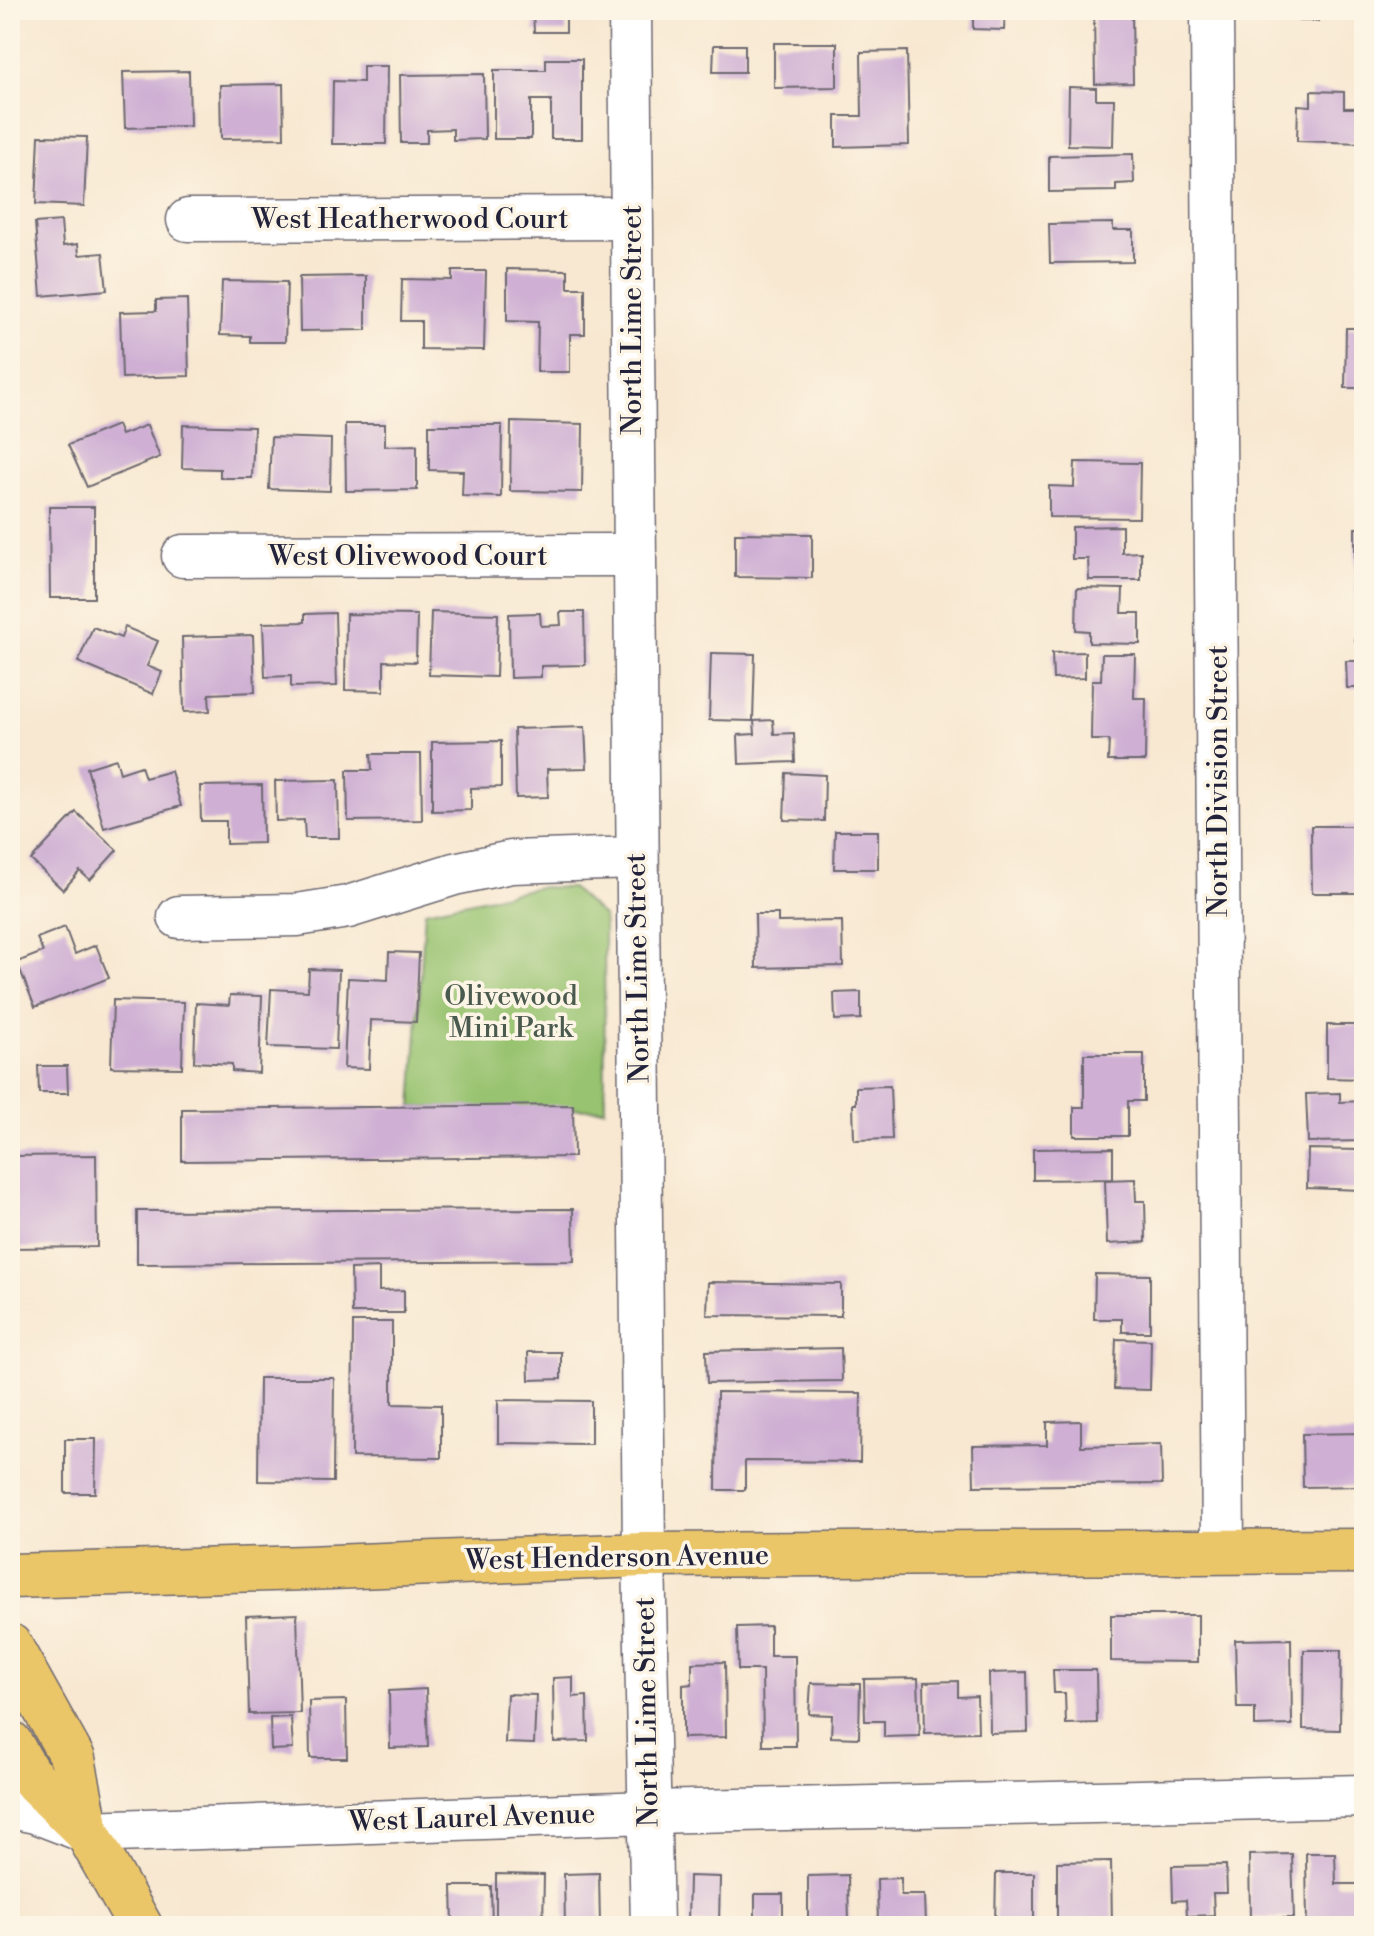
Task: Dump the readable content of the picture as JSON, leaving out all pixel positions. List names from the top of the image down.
{
  "streets": {
    "main road": ["West Henderson Avenue"],
    "street": [
      "West Heatherwood Court",
      "North Lime Street",
      "West Olivewood Court",
      "North Division Street",
      "West Laurel Avenue"
    ]
  },
  "crossings": [
    ["West Heatherwood Court", "North Lime Street"],
    ["North Lime Street", "West Olivewood Court"],
    ["North Lime Street", "West Henderson Avenue"],
    ["North Lime Street", "West Laurel Avenue"],
    ["North Division Street", "West Henderson Avenue"]
  ],
  "parks": ["Olivewood Mini Park"]
}
